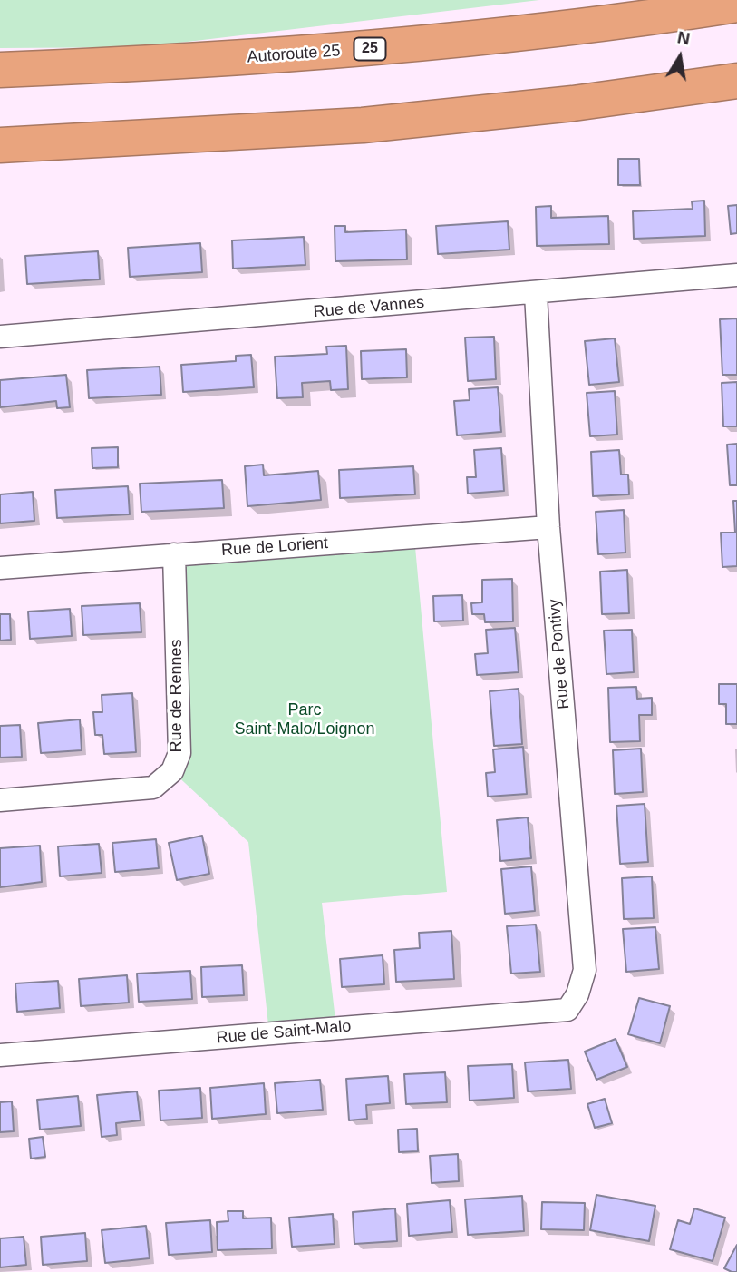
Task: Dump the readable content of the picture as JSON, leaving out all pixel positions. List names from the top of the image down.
{
  "streets": {
    "highway": ["25", "Autoroute 25"],
    "street": [
      "Rue de Vannes",
      "Rue de Lorient",
      "Rue de Pontivy",
      "Rue de Rennes",
      "Rue de Saint-Malo"
    ]
  },
  "crossings": [
    ["Rue de Vannes", "Rue de Pontivy"],
    ["Rue de Lorient", "Rue de Pontivy"],
    ["Rue de Lorient", "Rue de Rennes"],
    ["Rue de Pontivy", "Rue de Saint-Malo"]
  ],
  "parks": ["Parc Saint-Malo/Loignon"],
  "north": "top"
}
